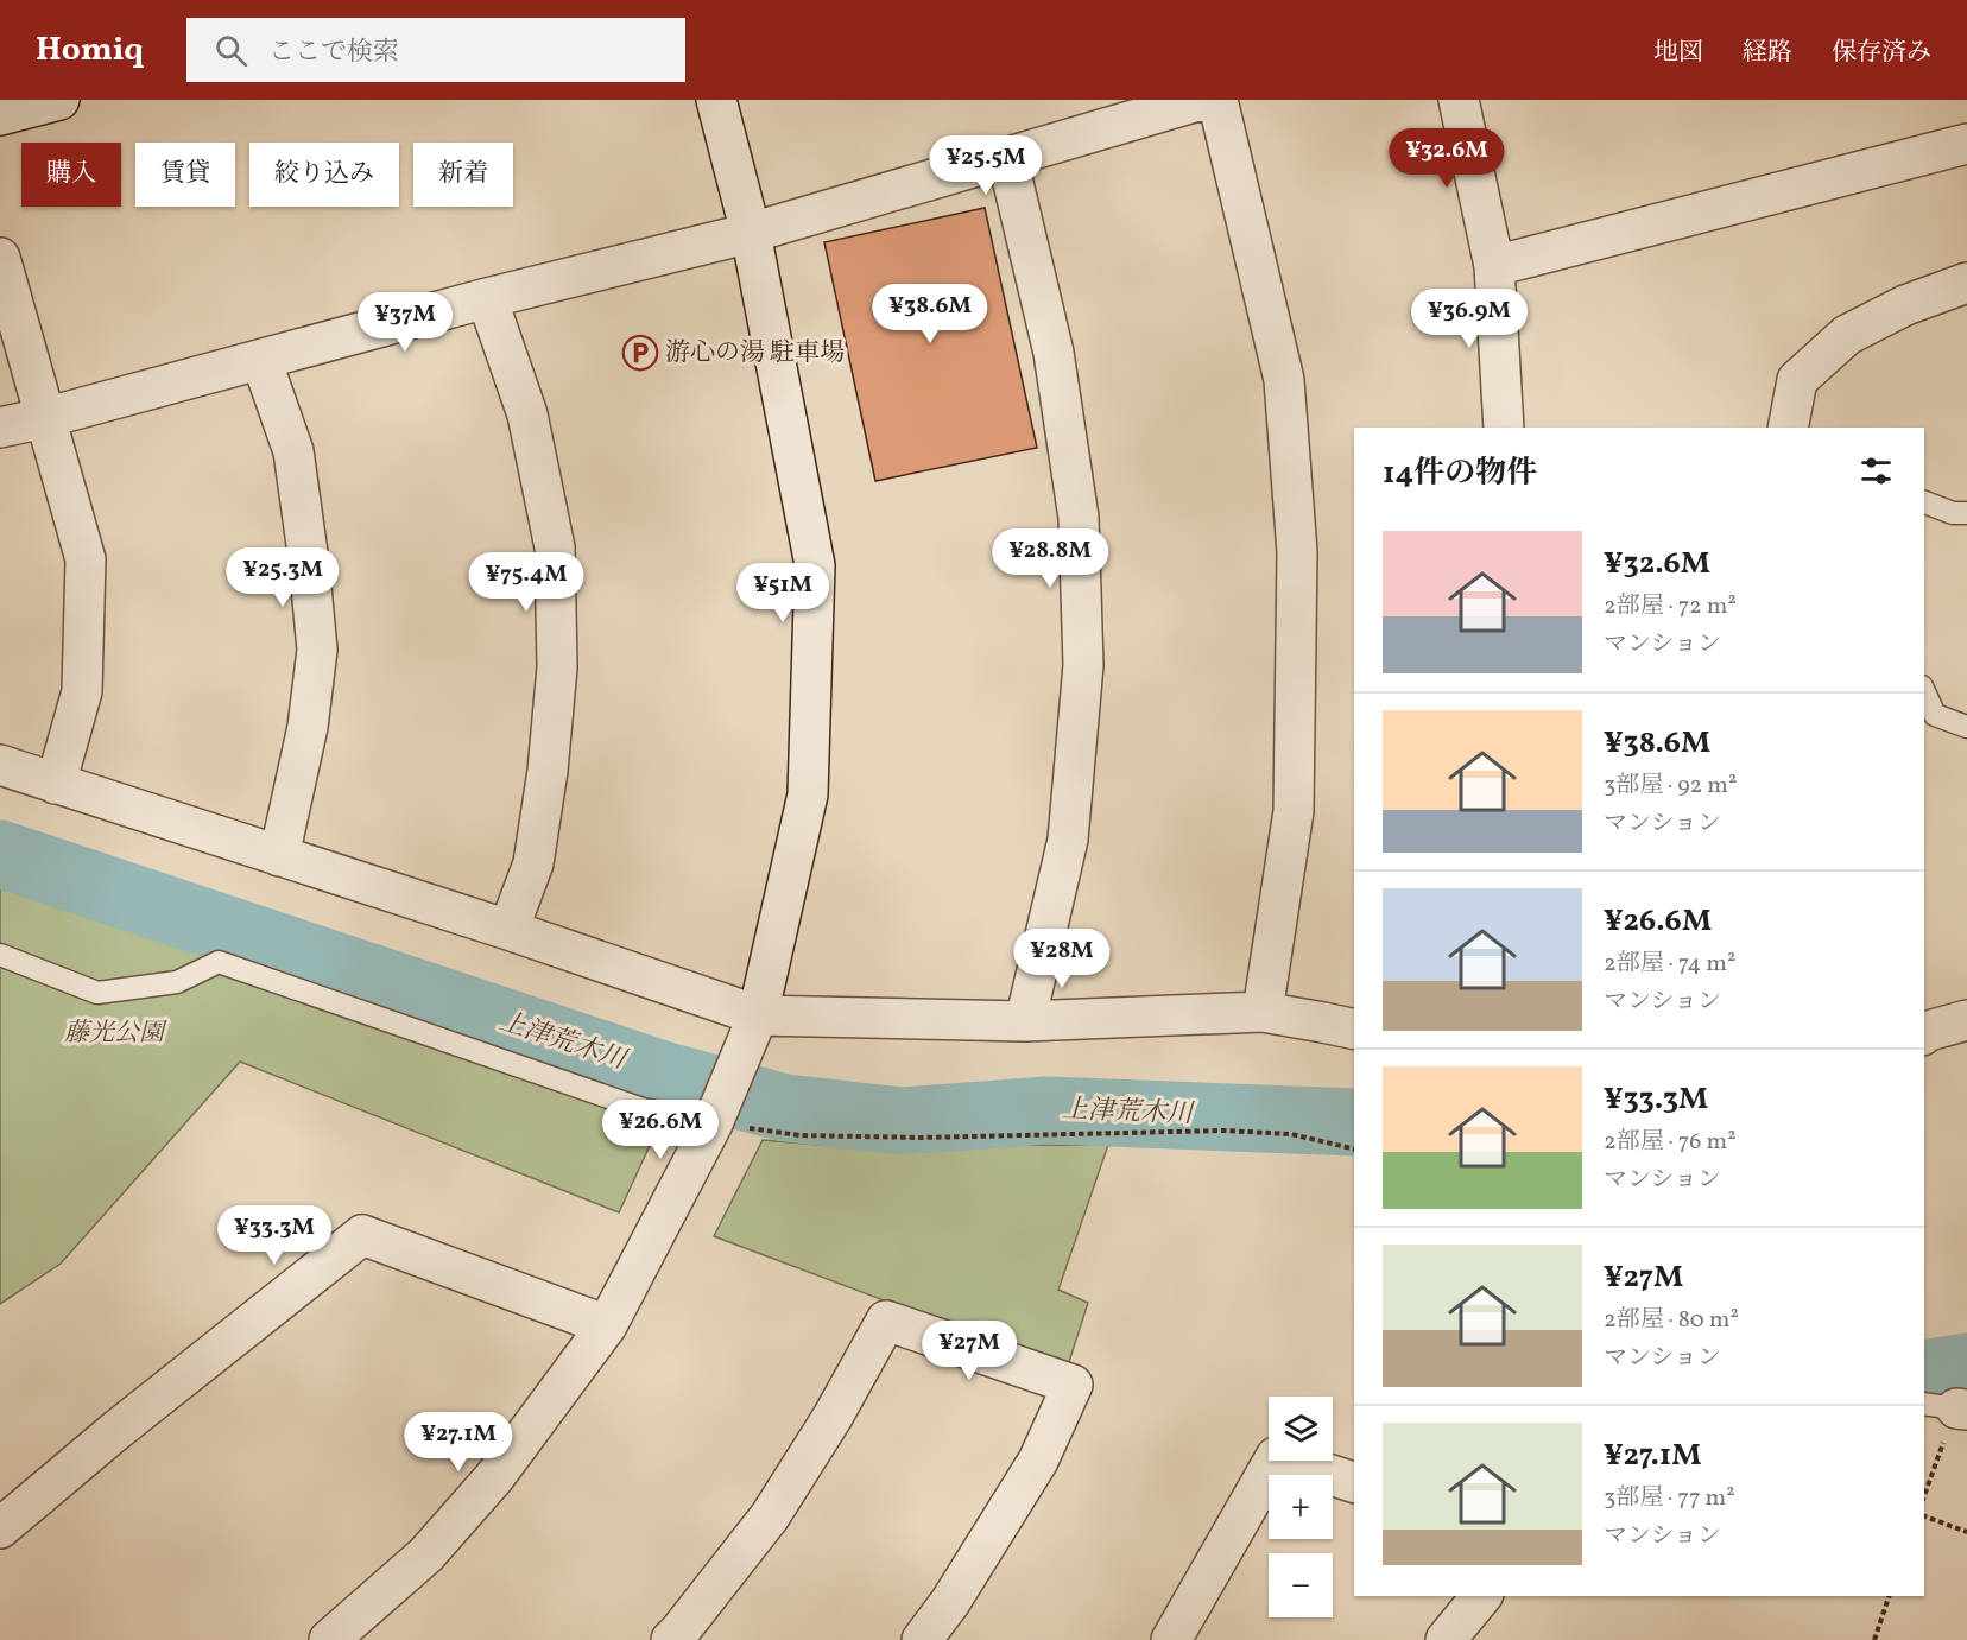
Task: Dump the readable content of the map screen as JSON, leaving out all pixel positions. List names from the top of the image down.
{
  "water": ["上津荒木川"],
  "parks": ["藤光公園"],
  "places": {
    "parking": ["游心の湯 駐車場"]
  },
  "page": {
    "header": "Homiq",
    "search": "ここで検索",
    "nav": ["地図", "経路", "保存済み"],
    "price": [
      "¥32.6M",
      "¥25.5M",
      "¥38.6M",
      "¥36.9M",
      "¥37M",
      "¥28.8M",
      "¥25.3M",
      "¥75.4M",
      "¥51M",
      "¥28M",
      "¥26.6M",
      "¥33.3M",
      "¥27M",
      "¥27.1M"
    ],
    "chip": [
      "購入",
      "賃貸",
      "絞り込み",
      "新着"
    ],
    "heading": "14件の物件",
    "list": [
      {
        "name": "¥32.6M",
        "note": "2部屋 · 72 m² · マンション"
      },
      {
        "name": "¥38.6M",
        "note": "3部屋 · 92 m² · マンション"
      },
      {
        "name": "¥26.6M",
        "note": "2部屋 · 74 m² · マンション"
      },
      {
        "name": "¥33.3M",
        "note": "2部屋 · 76 m² · マンション"
      },
      {
        "name": "¥27M",
        "note": "2部屋 · 80 m² · マンション"
      },
      {
        "name": "¥27.1M",
        "note": "3部屋 · 77 m² · マンション"
      }
    ],
    "map_buttons": ["+", "−"]
  }
}
